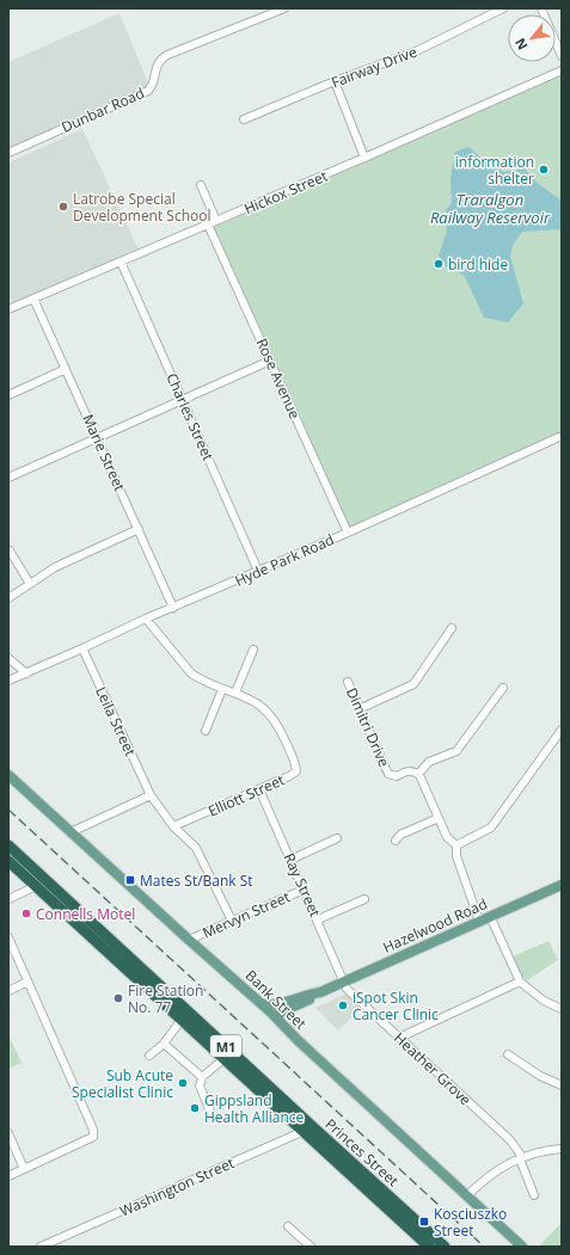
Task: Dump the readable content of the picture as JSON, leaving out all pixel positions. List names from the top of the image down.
{
  "streets": {
    "highway": ["M1", "Princes Street"],
    "main road": ["Hazelwood Road", "Bank Street"],
    "street": [
      "Fairway Drive",
      "Dunbar Road",
      "Hickox Street",
      "Rose Avenue",
      "Charles Street",
      "Marie Street",
      "Hyde Park Road",
      "Leila Street",
      "Dimitri Drive",
      "Elliott Street",
      "Ray Street",
      "Mervyn Street",
      "Heather Grove",
      "Washington Street"
    ]
  },
  "crossings": [
    ["Hickox Street", "Rose Avenue"],
    ["Hickox Street", "Charles Street"],
    ["Hickox Street", "Marie Street"],
    ["Rose Avenue", "Hyde Park Road"],
    ["Charles Street", "Hyde Park Road"],
    ["Marie Street", "Hyde Park Road"],
    ["Hyde Park Road", "Leila Street"],
    ["Hyde Park Road", "Elliott Street"],
    ["Leila Street", "Elliott Street"],
    ["Leila Street", "Mervyn Street"],
    ["Elliott Street", "Ray Street"],
    ["Ray Street", "Mervyn Street"],
    ["Ray Street", "Hazelwood Road"],
    ["Ray Street", "Heather Grove"],
    ["Mervyn Street", "Bank Street"],
    ["Hazelwood Road", "Bank Street"],
    ["Hazelwood Road", "Heather Grove"],
    ["Princes Street", "Washington Street"]
  ],
  "water": ["Traralgon Railway Reservoir"],
  "places": {
    "other": [
      "information shelter",
      "Latrobe Special Development School",
      "bird hide",
      "Connells Motel",
      "Fire Station No. 77",
      "iSpot Skin Cancer Clinic",
      "Sub Acute Specialist Clinic",
      "Gippsland Health Alliance"
    ],
    "transit": ["Mates St/Bank St", "Kosciuszko Street"]
  },
  "north": "bottom left"
}
